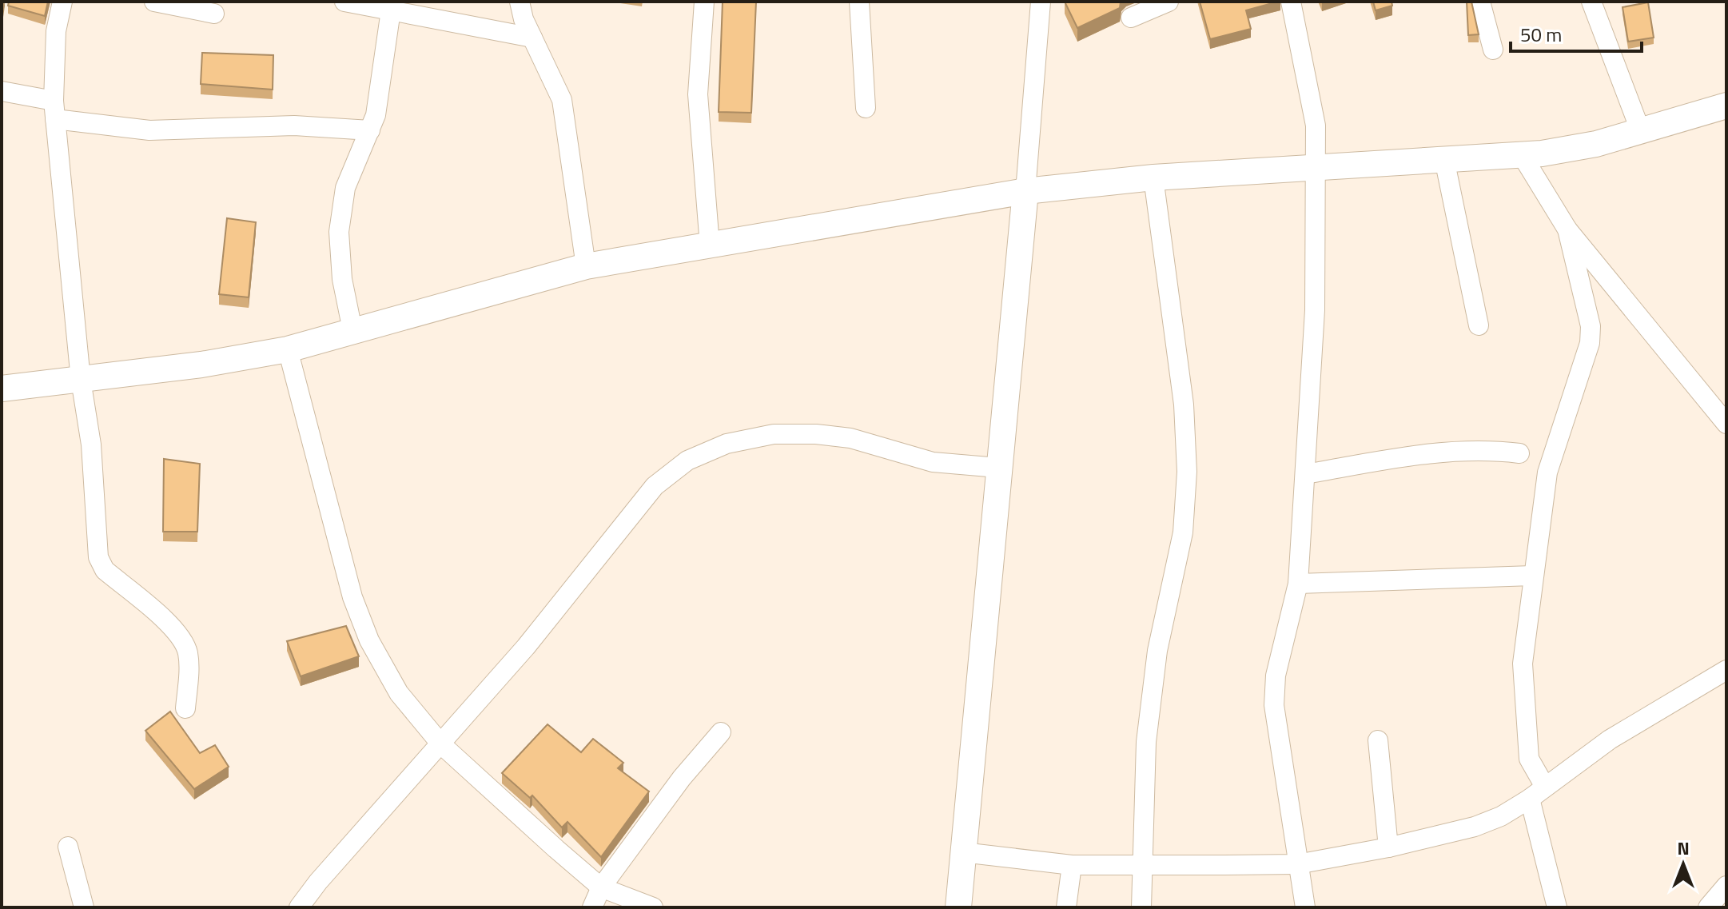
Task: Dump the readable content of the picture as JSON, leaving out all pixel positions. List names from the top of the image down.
{
  "scale_bar": "50 m",
  "north": "top"
}
